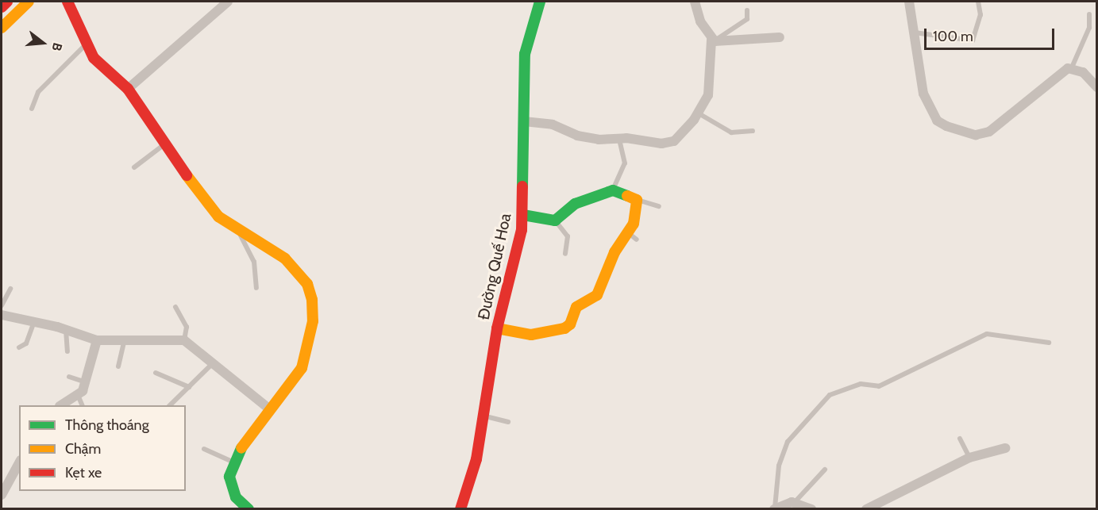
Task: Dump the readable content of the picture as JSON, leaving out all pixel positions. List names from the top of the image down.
{
  "streets": {
    "main road": ["Đường Quế Hoa"]
  },
  "legend": ["Thông thoáng", "Chậm", "Kẹt xe"],
  "scale_bar": "100 m",
  "north": "right"
}
